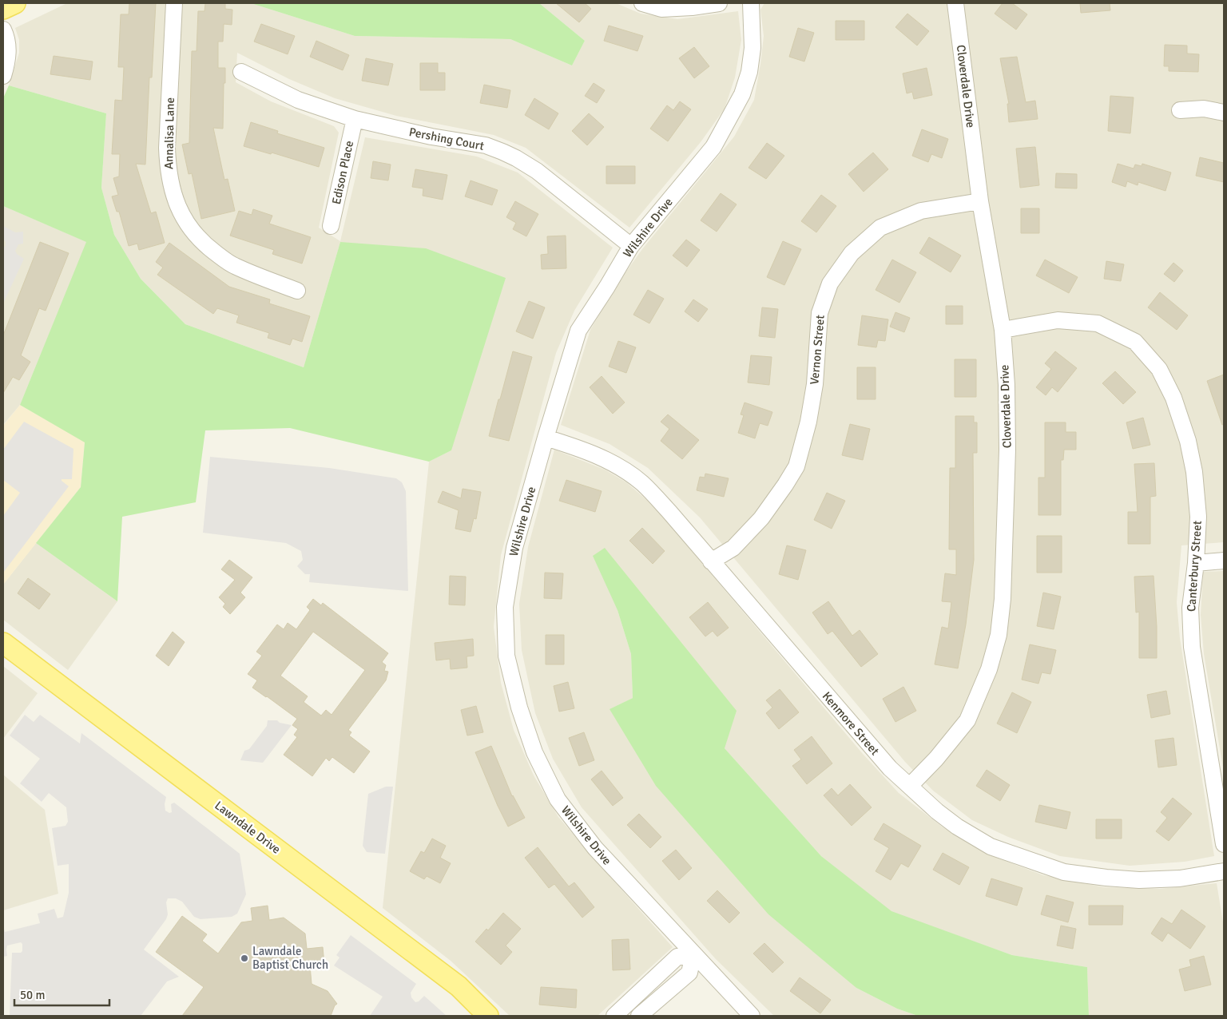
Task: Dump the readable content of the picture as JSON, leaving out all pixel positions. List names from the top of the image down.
{
  "streets": {
    "main road": ["Lawndale Drive"],
    "street": [
      "Cloverdale Drive",
      "Annalisa Lane",
      "Pershing Court",
      "Edison Place",
      "Wilshire Drive",
      "Vernon Street",
      "Canterbury Street",
      "Kenmore Street"
    ]
  },
  "crossings": [
    ["Cloverdale Drive", "Vernon Street"],
    ["Cloverdale Drive", "Canterbury Street"],
    ["Cloverdale Drive", "Kenmore Street"],
    ["Pershing Court", "Edison Place"],
    ["Pershing Court", "Wilshire Drive"],
    ["Wilshire Drive", "Kenmore Street"],
    ["Vernon Street", "Kenmore Street"]
  ],
  "places": ["Lawndale Baptist Church"],
  "scale_bar": "50 m"
}
